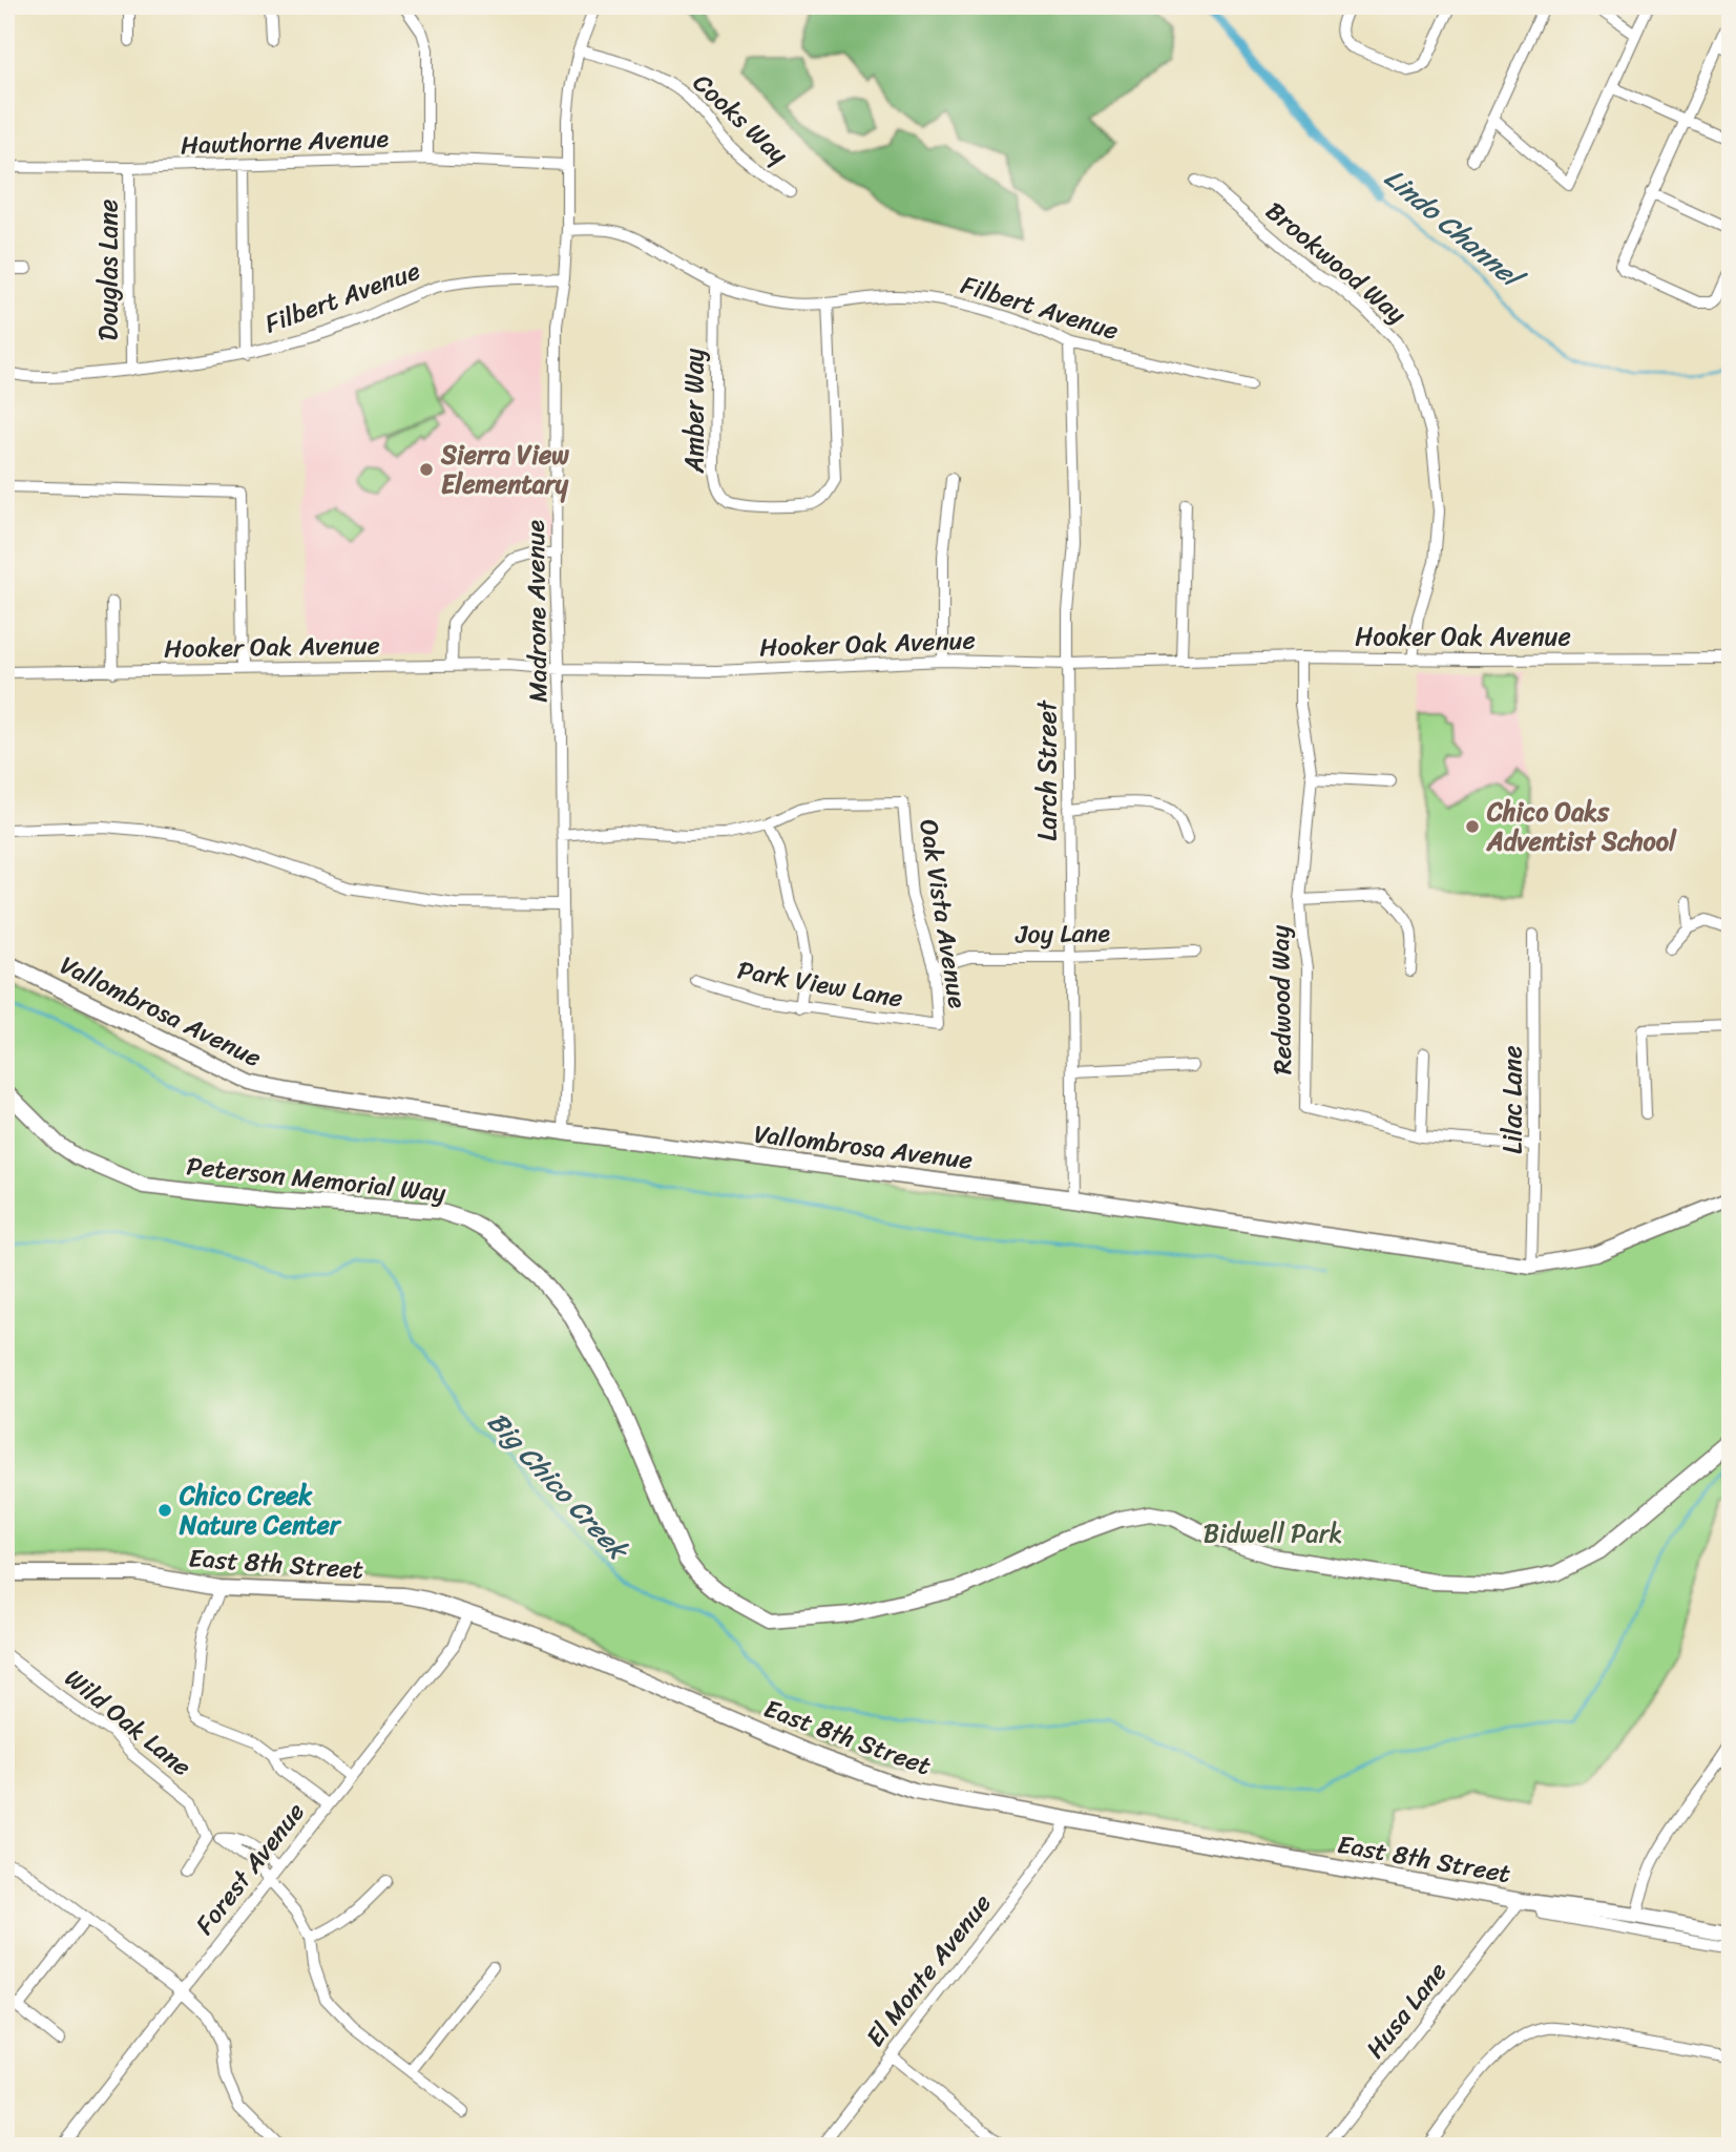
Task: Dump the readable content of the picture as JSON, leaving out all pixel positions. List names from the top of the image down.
{
  "streets": {
    "street": [
      "Cooks Way",
      "Hawthorne Avenue",
      "Brookwood Way",
      "Douglas Lane",
      "Filbert Avenue",
      "Amber Way",
      "Madrone Avenue",
      "Hooker Oak Avenue",
      "Larch Street",
      "Oak Vista Avenue",
      "Joy Lane",
      "Park View Lane",
      "Redwood Way",
      "Vallombrosa Avenue",
      "Lilac Lane",
      "Peterson Memorial Way",
      "East 8th Street",
      "Wild Oak Lane",
      "Forest Avenue",
      "El Monte Avenue",
      "Husa Lane"
    ]
  },
  "crossings": [
    ["Cooks Way", "Madrone Avenue"],
    ["Hawthorne Avenue", "Douglas Lane"],
    ["Hawthorne Avenue", "Madrone Avenue"],
    ["Brookwood Way", "Hooker Oak Avenue"],
    ["Douglas Lane", "Filbert Avenue"],
    ["Filbert Avenue", "Amber Way"],
    ["Filbert Avenue", "Madrone Avenue"],
    ["Filbert Avenue", "Larch Street"],
    ["Madrone Avenue", "Hooker Oak Avenue"],
    ["Madrone Avenue", "Oak Vista Avenue"],
    ["Madrone Avenue", "Vallombrosa Avenue"],
    ["Hooker Oak Avenue", "Larch Street"],
    ["Hooker Oak Avenue", "Redwood Way"],
    ["Larch Street", "Joy Lane"],
    ["Larch Street", "Vallombrosa Avenue"],
    ["Oak Vista Avenue", "Joy Lane"],
    ["Oak Vista Avenue", "Park View Lane"],
    ["Redwood Way", "Lilac Lane"],
    ["Vallombrosa Avenue", "Lilac Lane"],
    ["East 8th Street", "Forest Avenue"],
    ["East 8th Street", "El Monte Avenue"],
    ["East 8th Street", "Husa Lane"]
  ],
  "water": ["Lindo Channel", "Big Chico Creek"],
  "parks": ["Bidwell Park"],
  "places": ["Sierra View Elementary", "Chico Oaks Adventist School", "Chico Creek Nature Center"]
}
